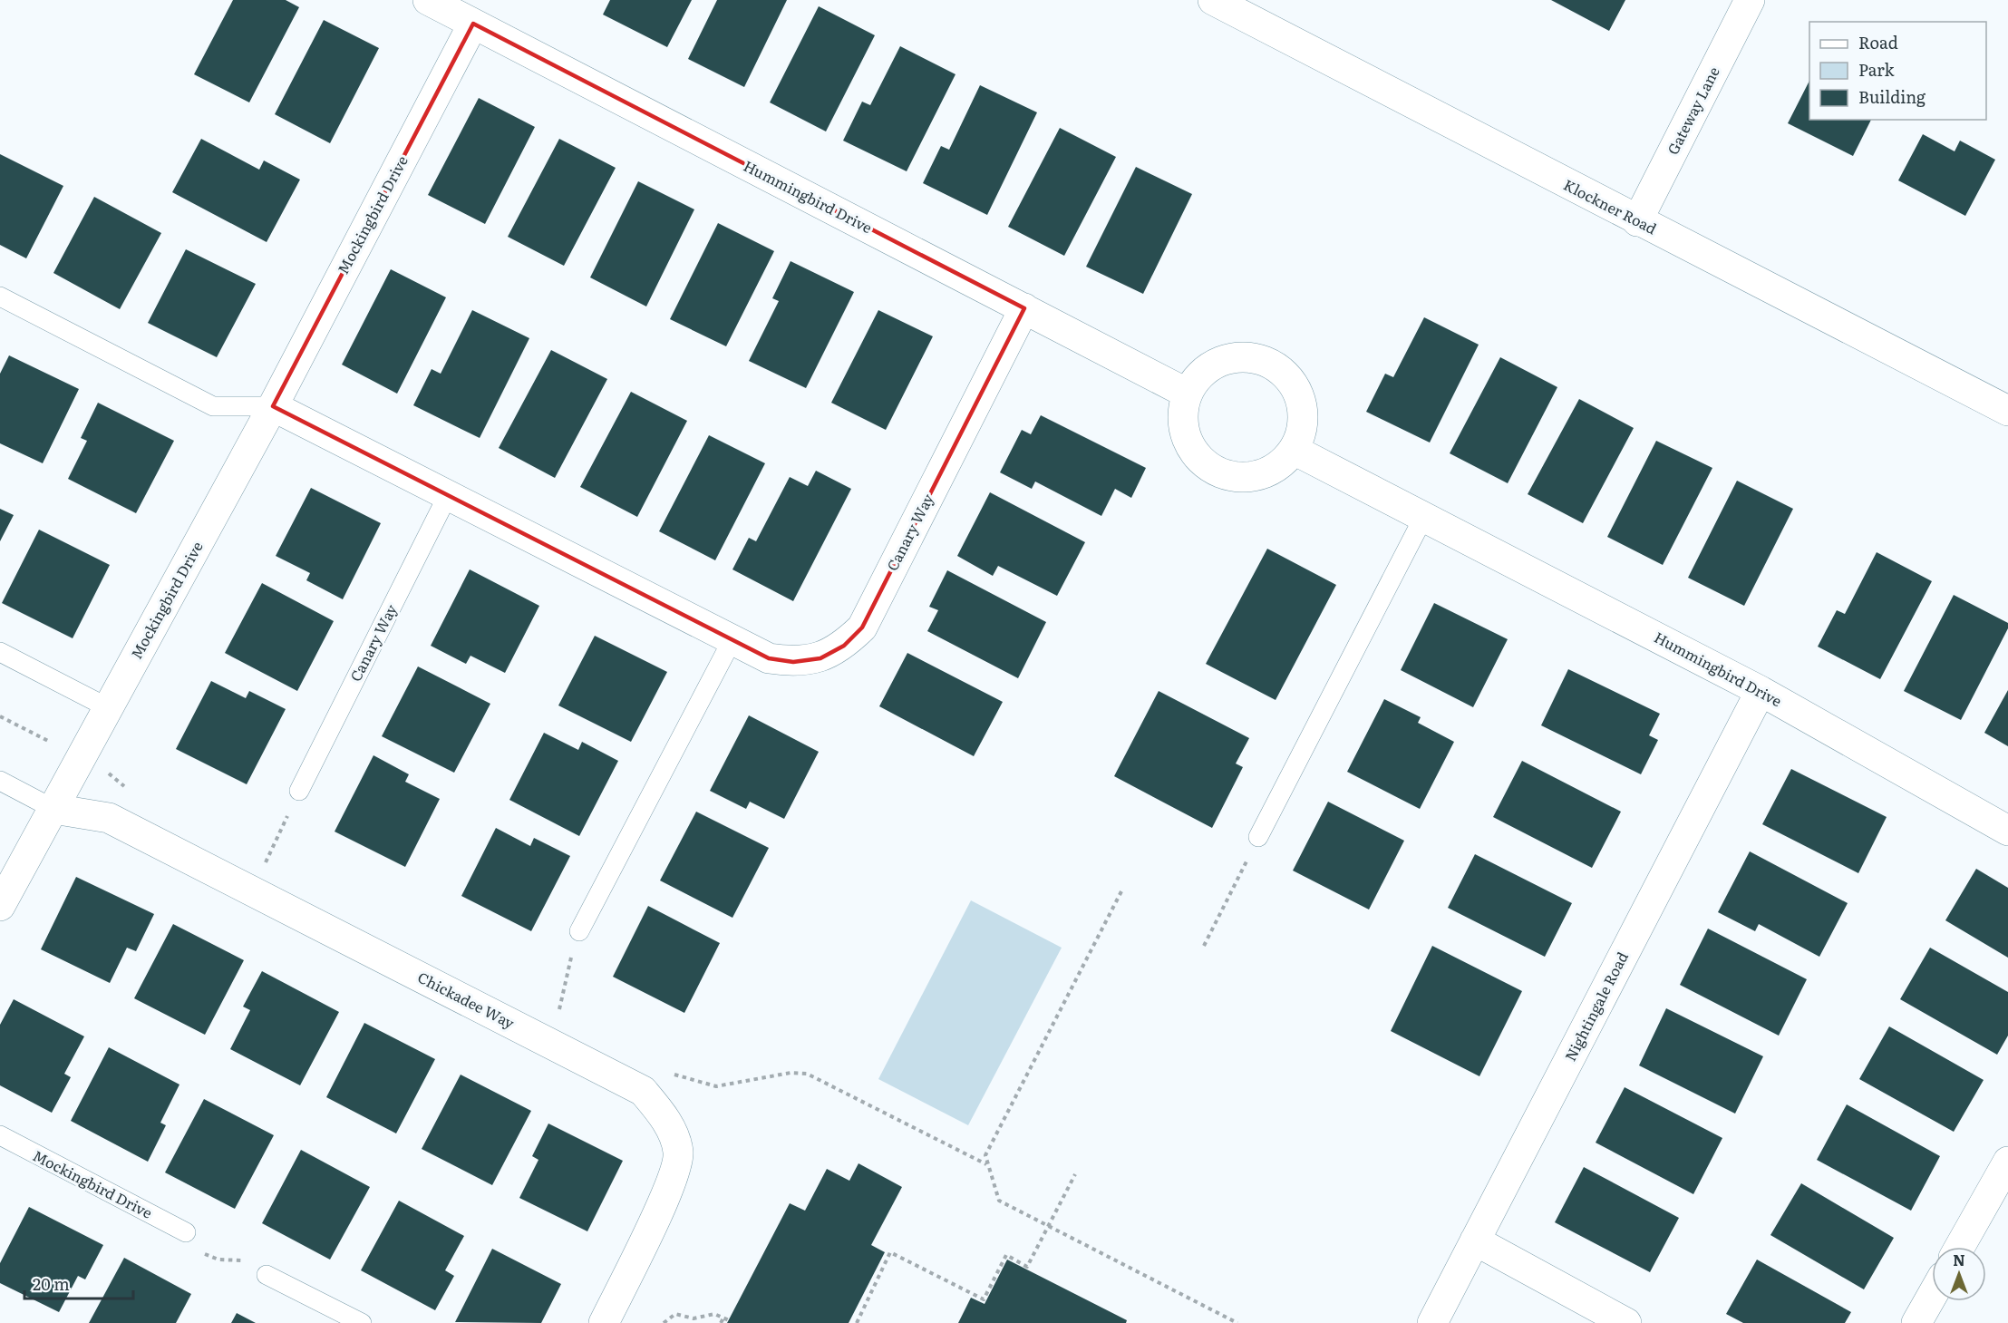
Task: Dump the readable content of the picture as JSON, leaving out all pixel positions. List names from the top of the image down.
{
  "streets": {
    "street": [
      "Gateway Lane",
      "Hummingbird Drive",
      "Klockner Road",
      "Mockingbird Drive",
      "Canary Way",
      "Chickadee Way",
      "Nightingale Road"
    ]
  },
  "crossings": [
    ["Gateway Lane", "Klockner Road"],
    ["Hummingbird Drive", "Mockingbird Drive"],
    ["Hummingbird Drive", "Canary Way"],
    ["Hummingbird Drive", "Nightingale Road"],
    ["Mockingbird Drive", "Canary Way"],
    ["Mockingbird Drive", "Chickadee Way"]
  ],
  "legend": ["Road", "Park", "Building"],
  "scale_bar": "20 m",
  "north": "top"
}
